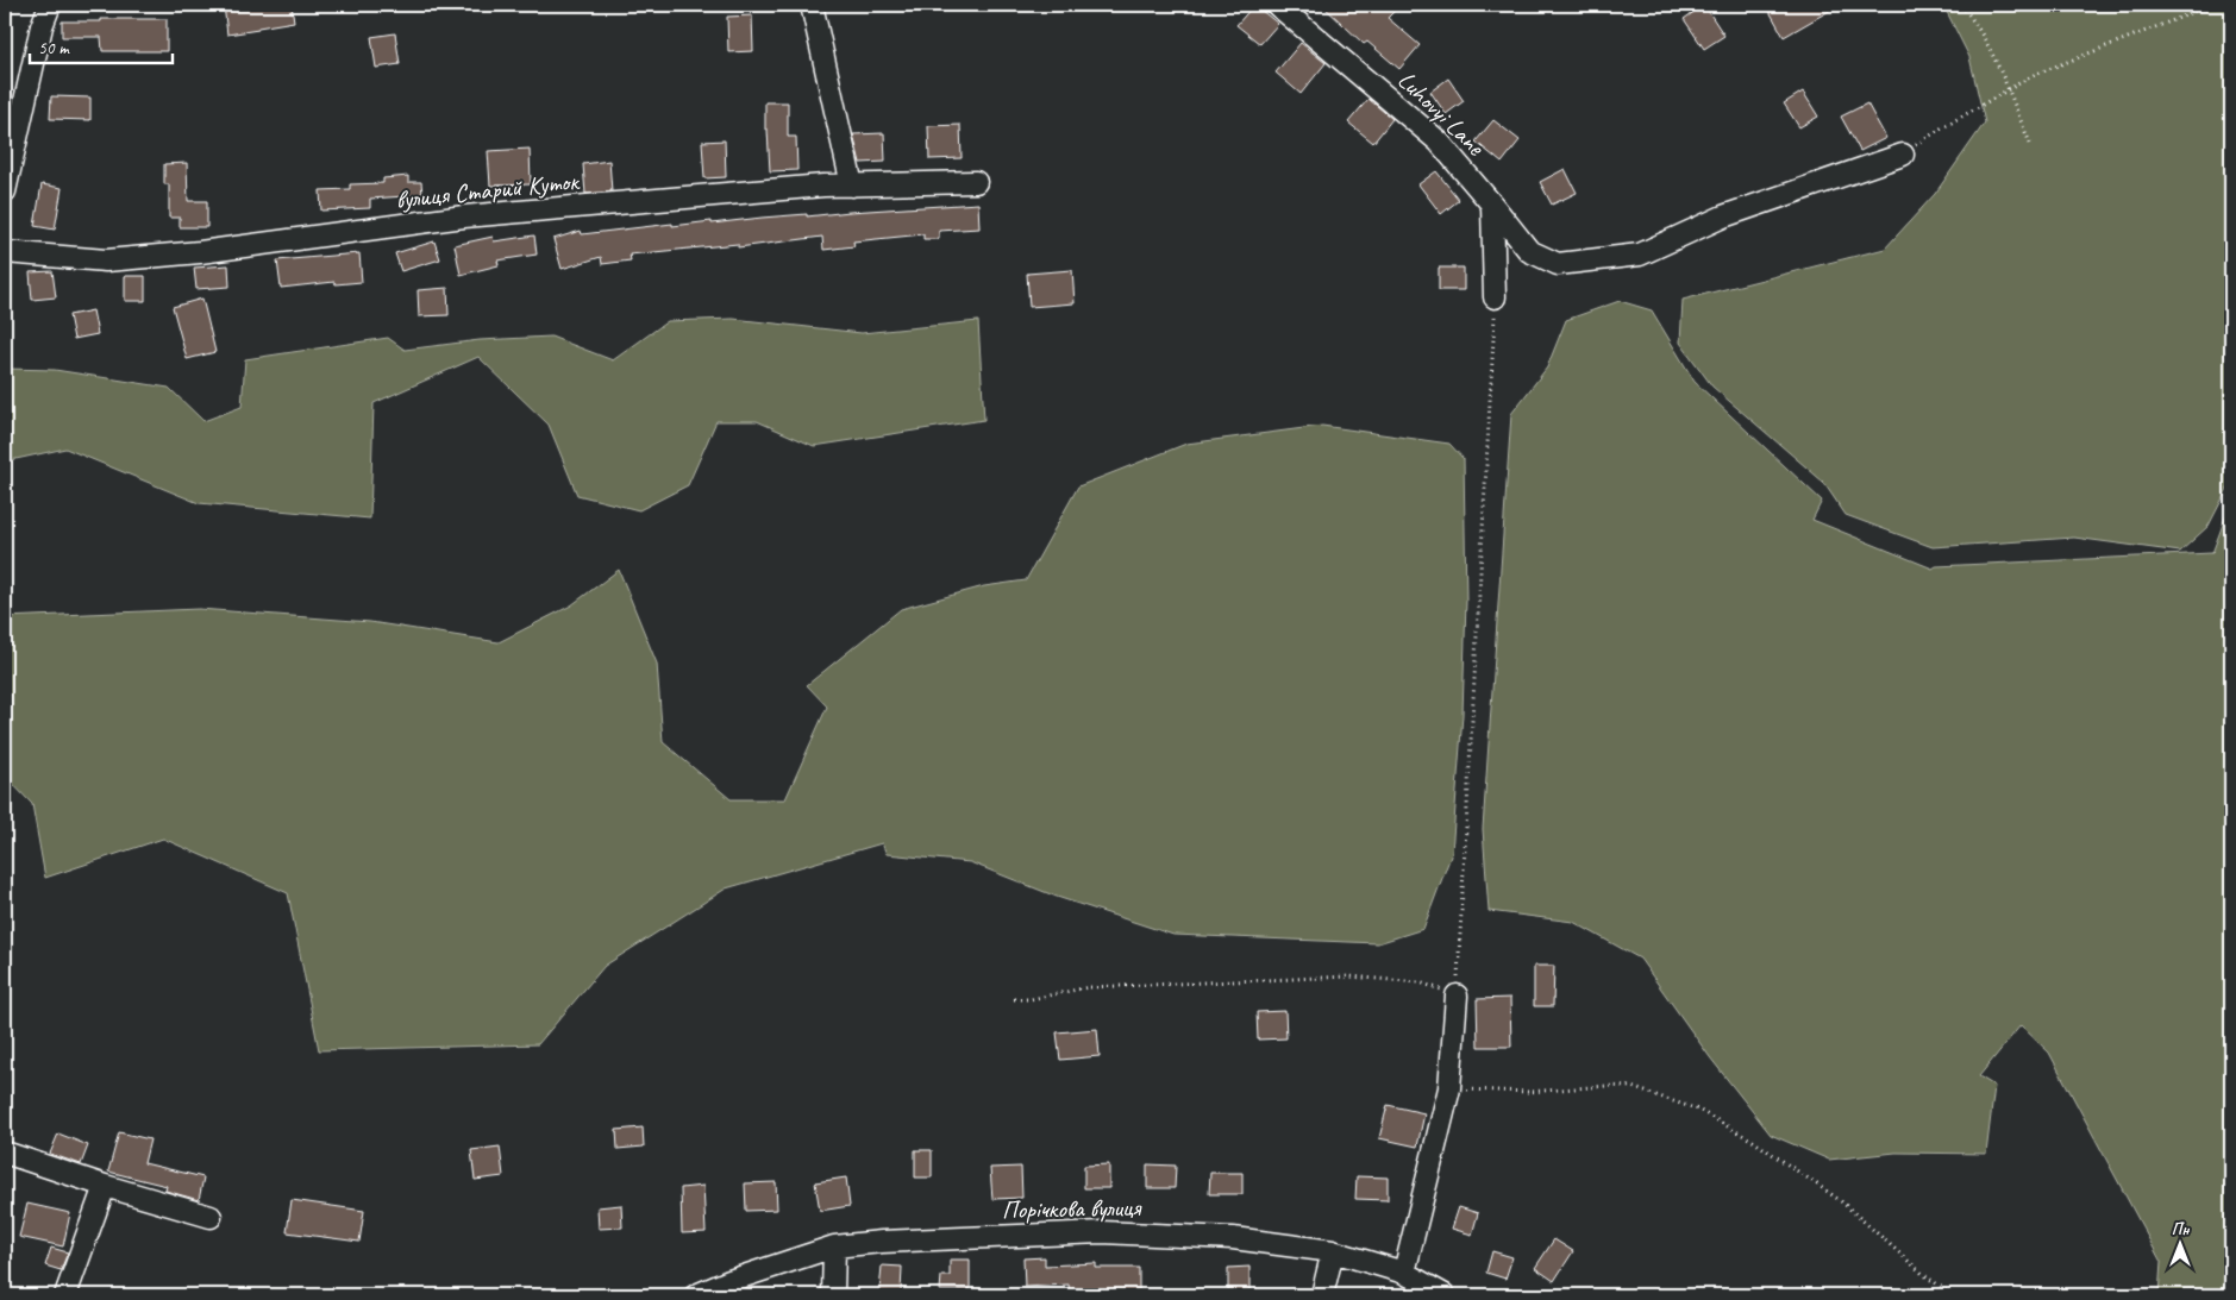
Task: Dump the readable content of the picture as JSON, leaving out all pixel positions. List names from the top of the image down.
{
  "streets": {
    "street": ["Luhovyi Lane", "вулиця Старий Куток", "Порічкова вулиця"]
  },
  "scale_bar": "50 m",
  "north": "top"
}
